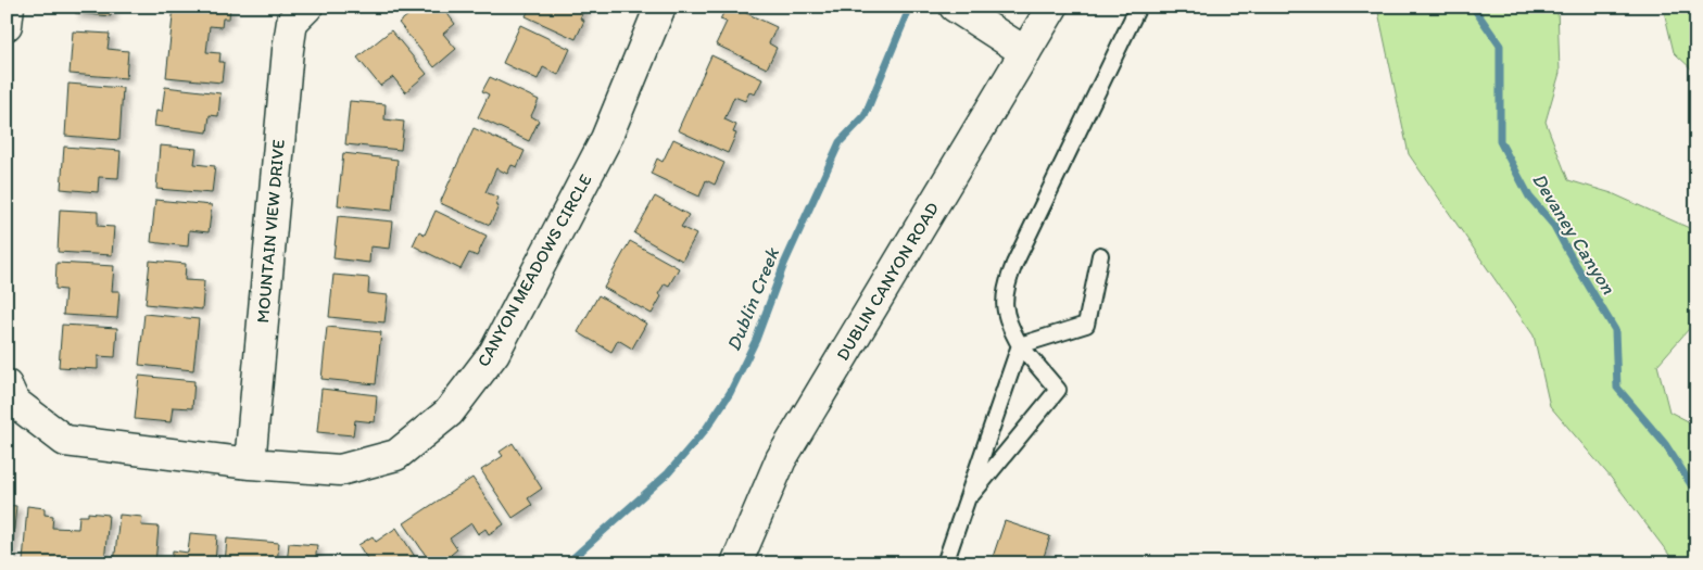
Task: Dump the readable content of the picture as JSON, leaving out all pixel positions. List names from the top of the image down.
{
  "streets": {
    "street": ["MOUNTAIN VIEW DRIVE", "CANYON MEADOWS CIRCLE", "DUBLIN CANYON ROAD"]
  },
  "crossings": [
    ["MOUNTAIN VIEW DRIVE", "CANYON MEADOWS CIRCLE"]
  ],
  "water": ["Devaney Canyon", "Dublin Creek"]
}
